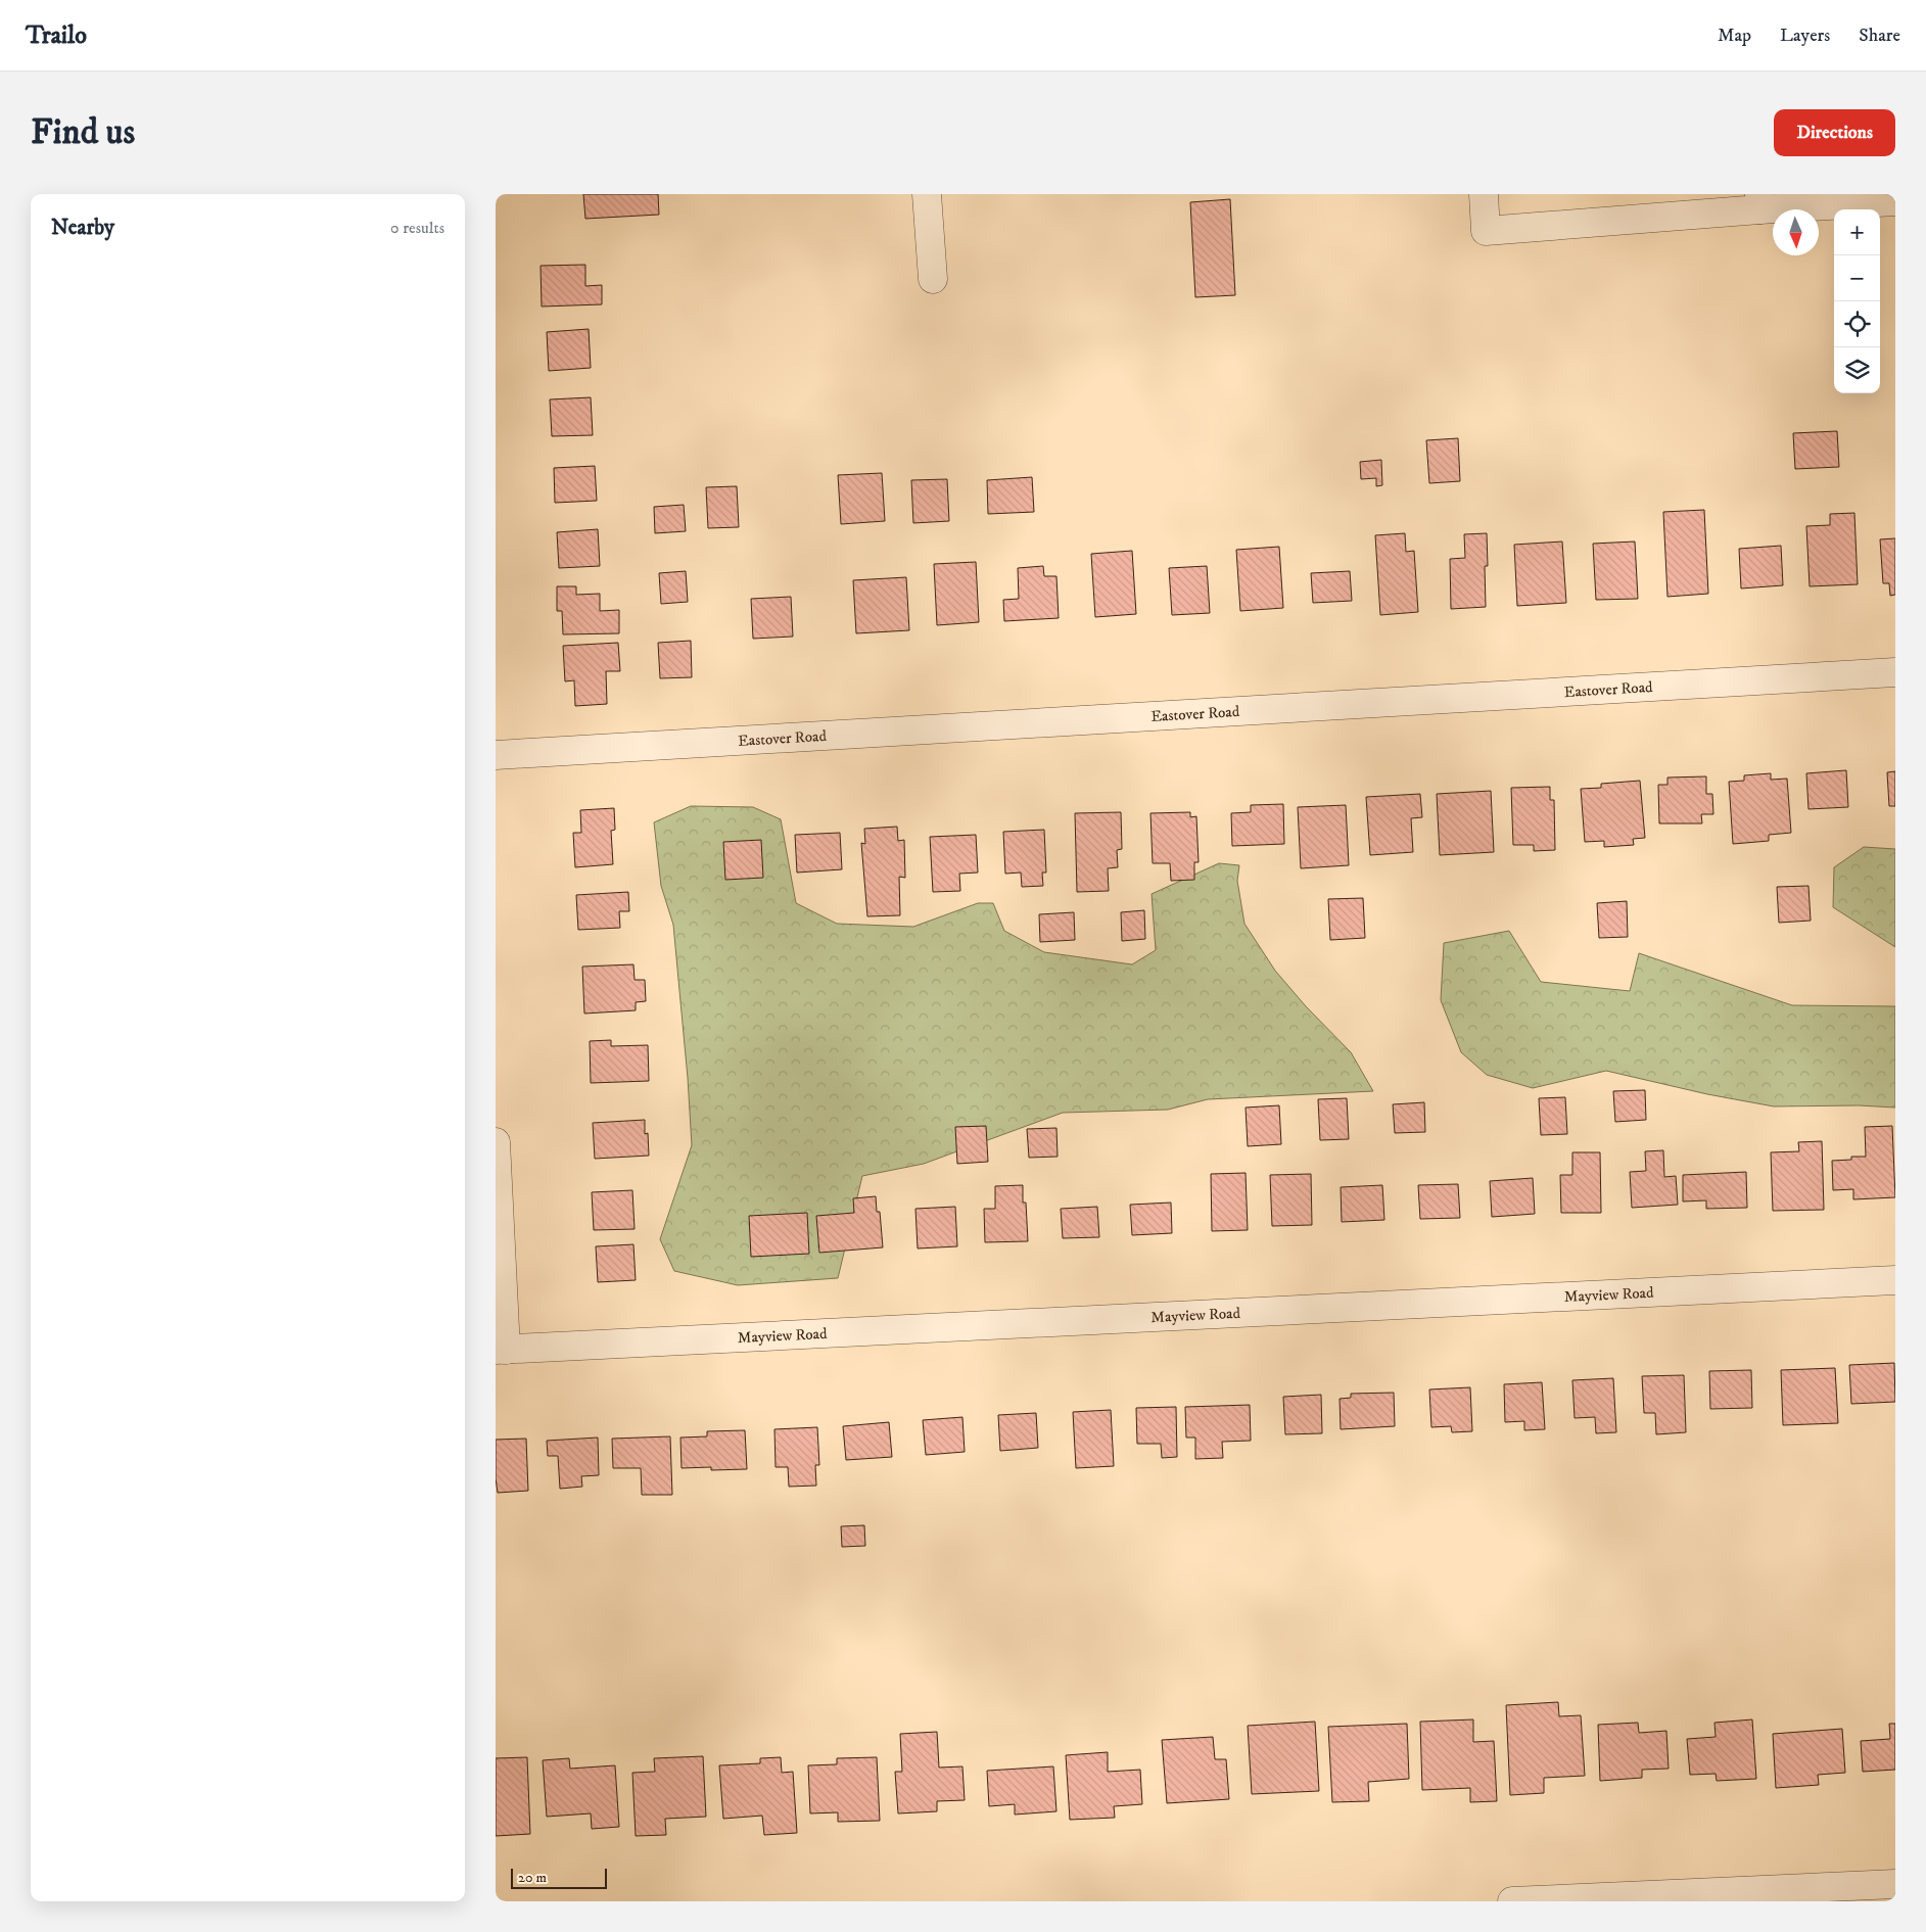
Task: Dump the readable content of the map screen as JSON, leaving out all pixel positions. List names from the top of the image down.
{
  "streets": {
    "street": ["Eastover Road", "Mayview Road"]
  },
  "scale_bar": "20 m",
  "north": "bottom",
  "page": {
    "header": "Trailo",
    "nav": ["Map", "Layers", "Share"],
    "buttons": "Directions",
    "title": "Find us",
    "heading": ["Nearby", "0 results"],
    "map_buttons": ["+", "−"],
    "scale": "20 m"
  }
}
